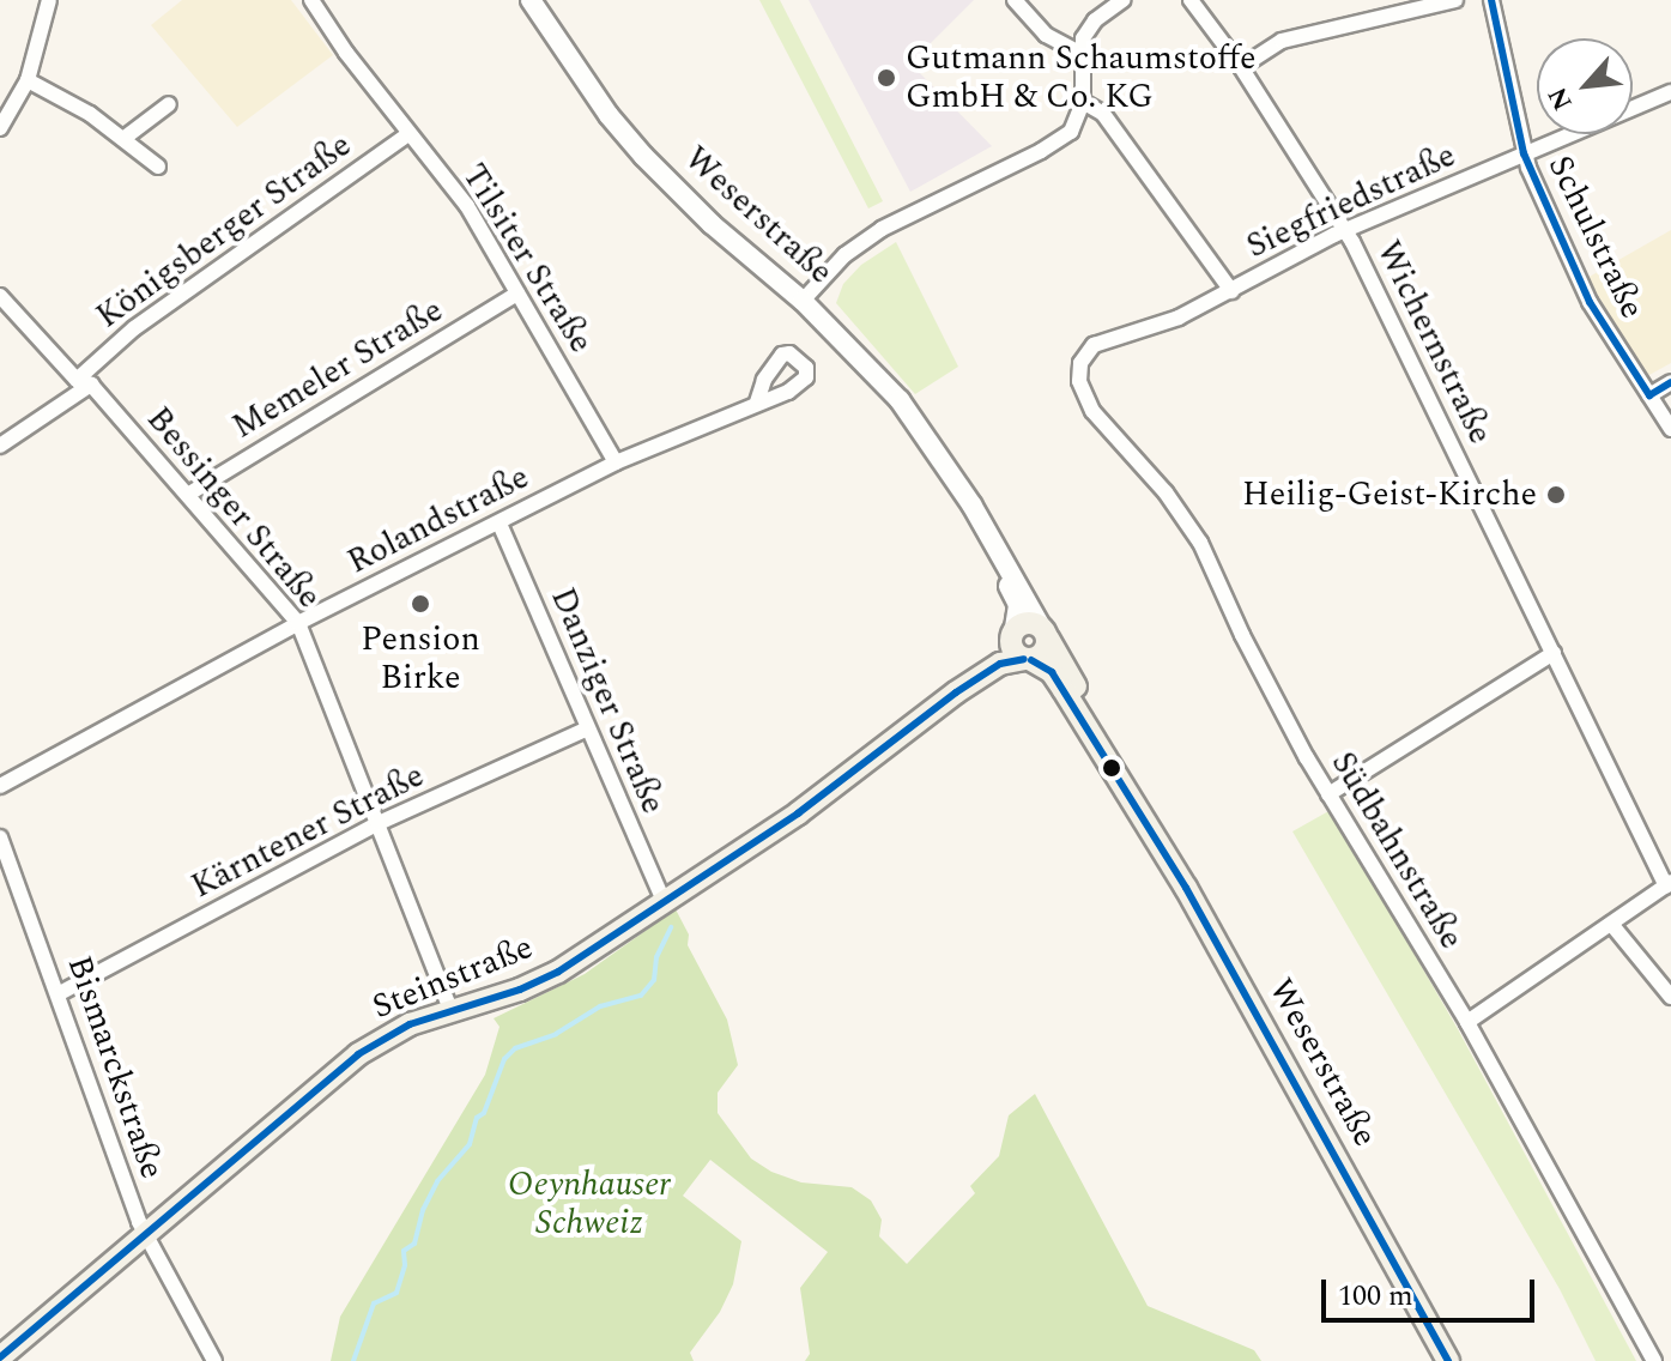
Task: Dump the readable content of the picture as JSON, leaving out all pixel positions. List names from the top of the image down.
{
  "streets": {
    "main road": ["Weserstraße", "Steinstraße"],
    "street": [
      "Siegfriedstraße",
      "Königsberger Straße",
      "Schulstraße",
      "Tilsiter Straße",
      "Wichernstraße",
      "Memeler Straße",
      "Bessinger Straße",
      "Rolandstraße",
      "Danziger Straße",
      "Kärntener Straße",
      "Südbahnstraße",
      "Bismarckstraße"
    ]
  },
  "crossings": [
    ["Siegfriedstraße", "Schulstraße"],
    ["Siegfriedstraße", "Wichernstraße"],
    ["Siegfriedstraße", "Südbahnstraße"],
    ["Weserstraße", "Steinstraße"],
    ["Königsberger Straße", "Tilsiter Straße"],
    ["Königsberger Straße", "Bessinger Straße"],
    ["Tilsiter Straße", "Memeler Straße"],
    ["Tilsiter Straße", "Rolandstraße"],
    ["Memeler Straße", "Bessinger Straße"],
    ["Bessinger Straße", "Rolandstraße"],
    ["Bessinger Straße", "Kärntener Straße"],
    ["Bessinger Straße", "Steinstraße"],
    ["Rolandstraße", "Danziger Straße"],
    ["Danziger Straße", "Kärntener Straße"],
    ["Danziger Straße", "Steinstraße"],
    ["Kärntener Straße", "Bismarckstraße"],
    ["Steinstraße", "Bismarckstraße"]
  ],
  "parks": ["Oeynhauser Schweiz"],
  "places": ["Gutmann Schaumstoffe GmbH & Co. KG", "Heilig-Geist-Kirche", "Pension Birke"],
  "scale_bar": "100 m",
  "north": "bottom left"
}
